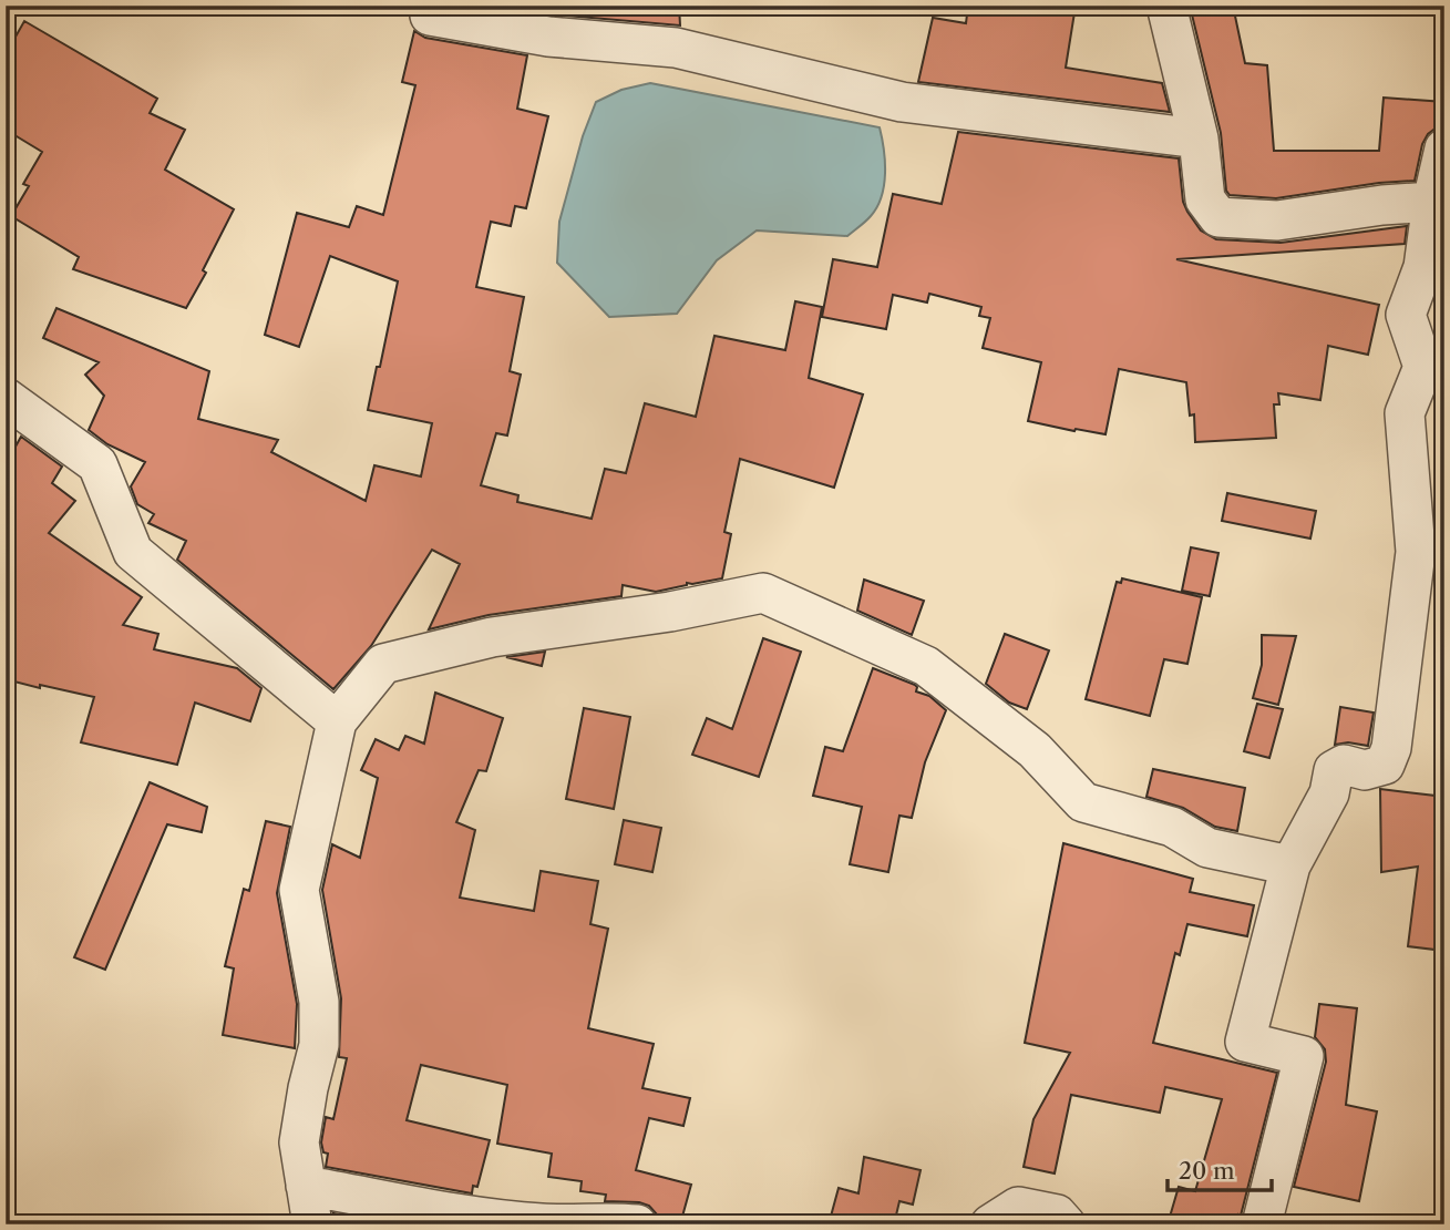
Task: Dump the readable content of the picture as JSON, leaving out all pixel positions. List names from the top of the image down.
{
  "scale_bar": "20 m"
}
